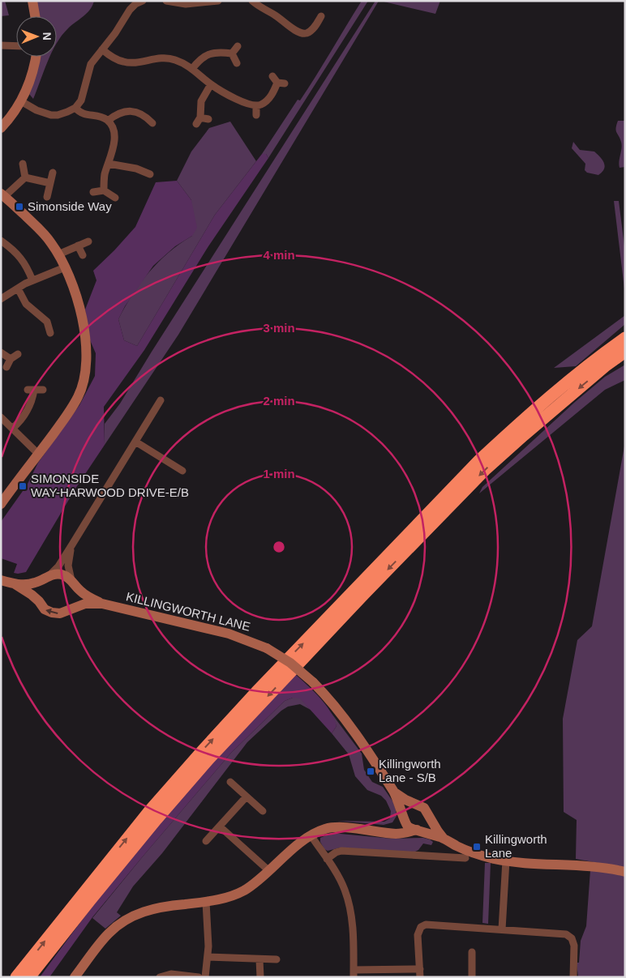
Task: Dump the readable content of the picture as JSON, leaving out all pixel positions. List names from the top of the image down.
{
  "streets": {
    "main road": ["KILLINGWORTH LANE"]
  },
  "places": {
    "transit": [
      "Simonside Way",
      "SIMONSIDE WAY-HARWOOD DRIVE-E/B",
      "Killingworth Lane - S/B",
      "Killingworth Lane"
    ]
  },
  "north": "right",
  "rings": [
    "4 min",
    "3 min",
    "2 min",
    "1 min"
  ]
}
